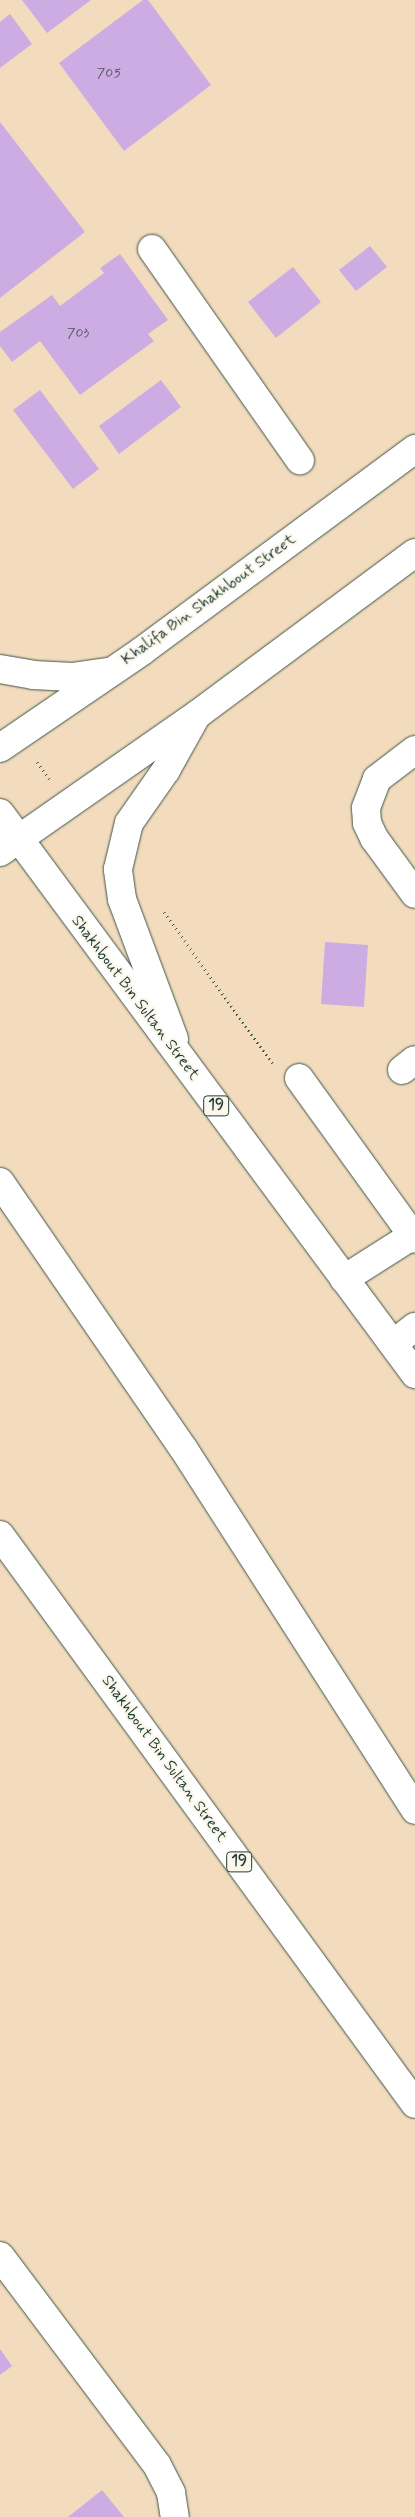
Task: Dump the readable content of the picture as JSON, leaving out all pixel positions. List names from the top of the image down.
{
  "streets": {
    "main road": ["Khalifa Bin Shakhbout Street", "Shakhbout Bin Sultan Street", "19"]
  },
  "house_numbers": ["705", "703"]
}
